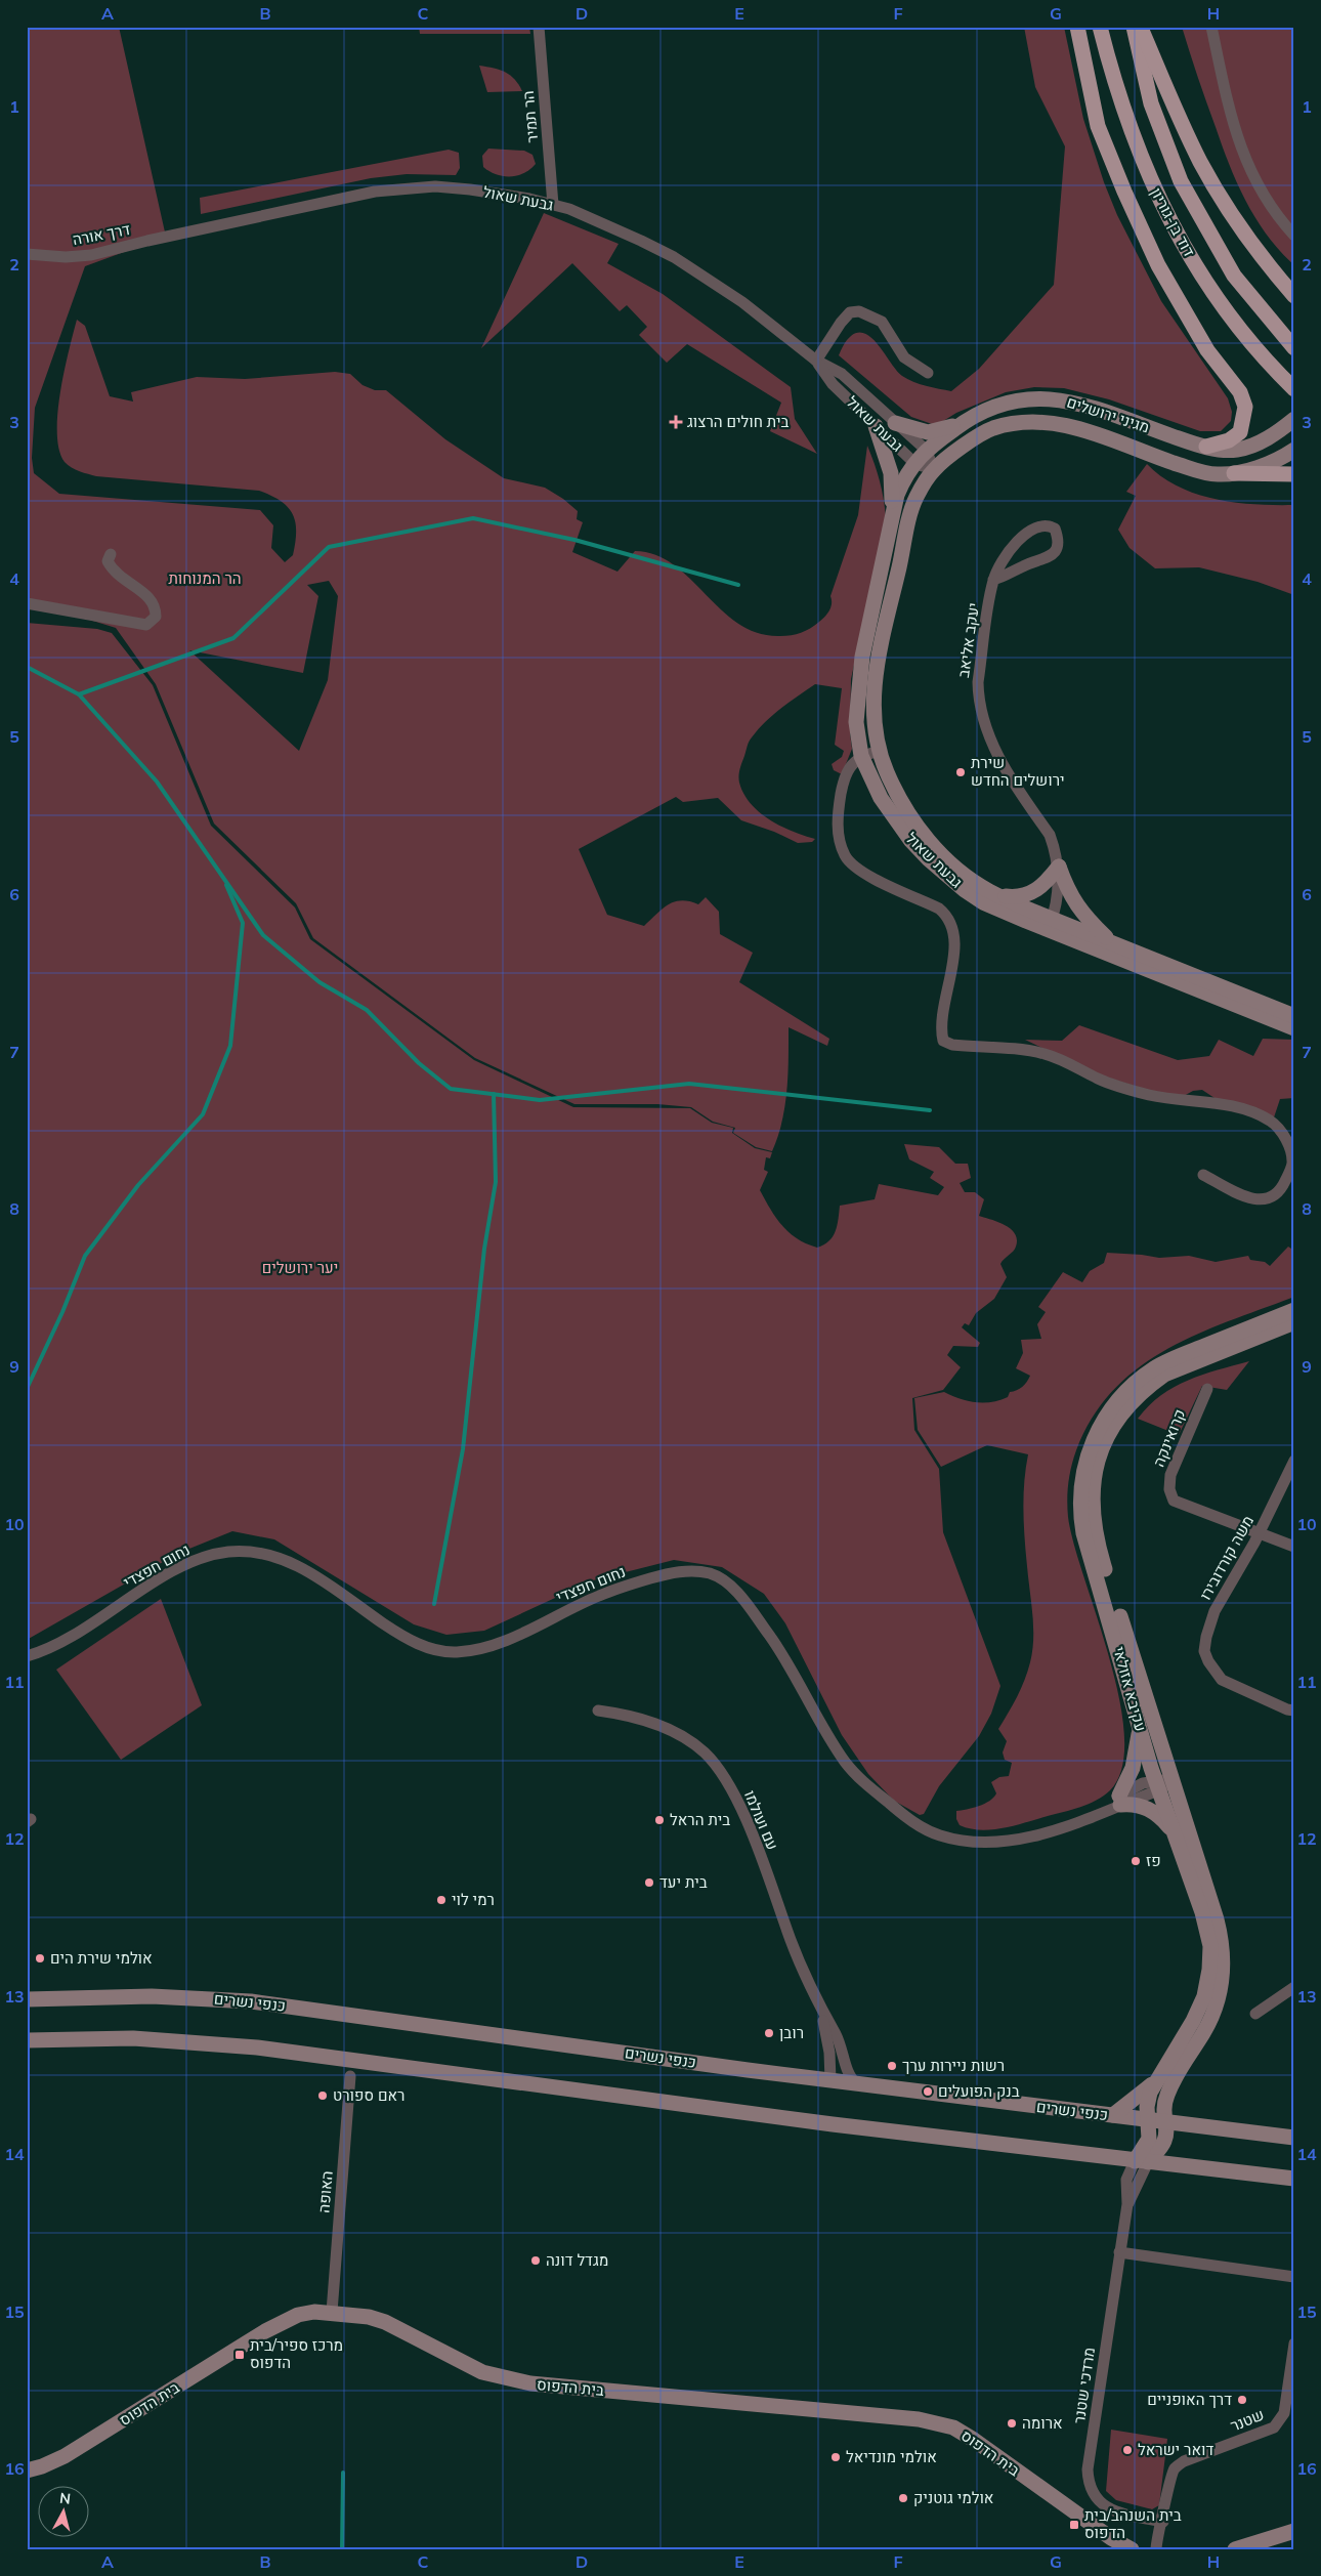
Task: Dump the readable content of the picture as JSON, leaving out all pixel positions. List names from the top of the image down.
{
  "streets": {
    "main road": ["דוד בן-גוריון"],
    "street": [
      "הר תמיר",
      "גבעת שאול",
      "דרך אורה",
      "מגיני ירושלים",
      "יעקב אליאב",
      "קרואינקה",
      "משה קורדובירו",
      "נחום חפצדי",
      "עקיבא אזולאי",
      "עם ועולמו",
      "כנפי נשרים",
      "האופה",
      "מרדכי שטנר",
      "בית הדפוס",
      "שטנר"
    ]
  },
  "crossings": [
    ["הר תמיר", "גבעת שאול"],
    ["גבעת שאול", "דרך אורה"],
    ["גבעת שאול", "מגיני ירושלים"],
    ["גבעת שאול", "יעקב אליאב"],
    ["קרואינקה", "משה קורדובירו"],
    ["נחום חפצדי", "עקיבא אזולאי"],
    ["עקיבא אזולאי", "כנפי נשרים"],
    ["עקיבא אזולאי", "מרדכי שטנר"],
    ["עם ועולמו", "כנפי נשרים"],
    ["האופה", "בית הדפוס"],
    ["מרדכי שטנר", "שטנר"]
  ],
  "parks": ["הר המנוחות", "יער ירושלים"],
  "places": {
    "health": ["בית חולים הרצוג"],
    "other": [
      "שירת ירושלים החדש",
      "בית הראל",
      "פז",
      "בית יעד",
      "רמי לוי",
      "אולמי שירת הים",
      "רובן",
      "רשות ניירות ערך",
      "בנק הפועלים",
      "ראם ספורט",
      "מגדל דונה",
      "דרך האופניים",
      "ארומה",
      "דואר ישראל",
      "אולמי מונדיאל",
      "אולמי גוטניק"
    ],
    "transit": ["מרכז ספיר/בית הדפוס", "בית השנהב/בית הדפוס"]
  },
  "north": "top",
  "grid": {
    "columns": [
      "A",
      "B",
      "C",
      "D",
      "E",
      "F",
      "G",
      "H"
    ],
    "rows": [
      "1",
      "2",
      "3",
      "4",
      "5",
      "6",
      "7",
      "8",
      "9",
      "10",
      "11",
      "12",
      "13",
      "14",
      "15",
      "16"
    ]
  }
}
